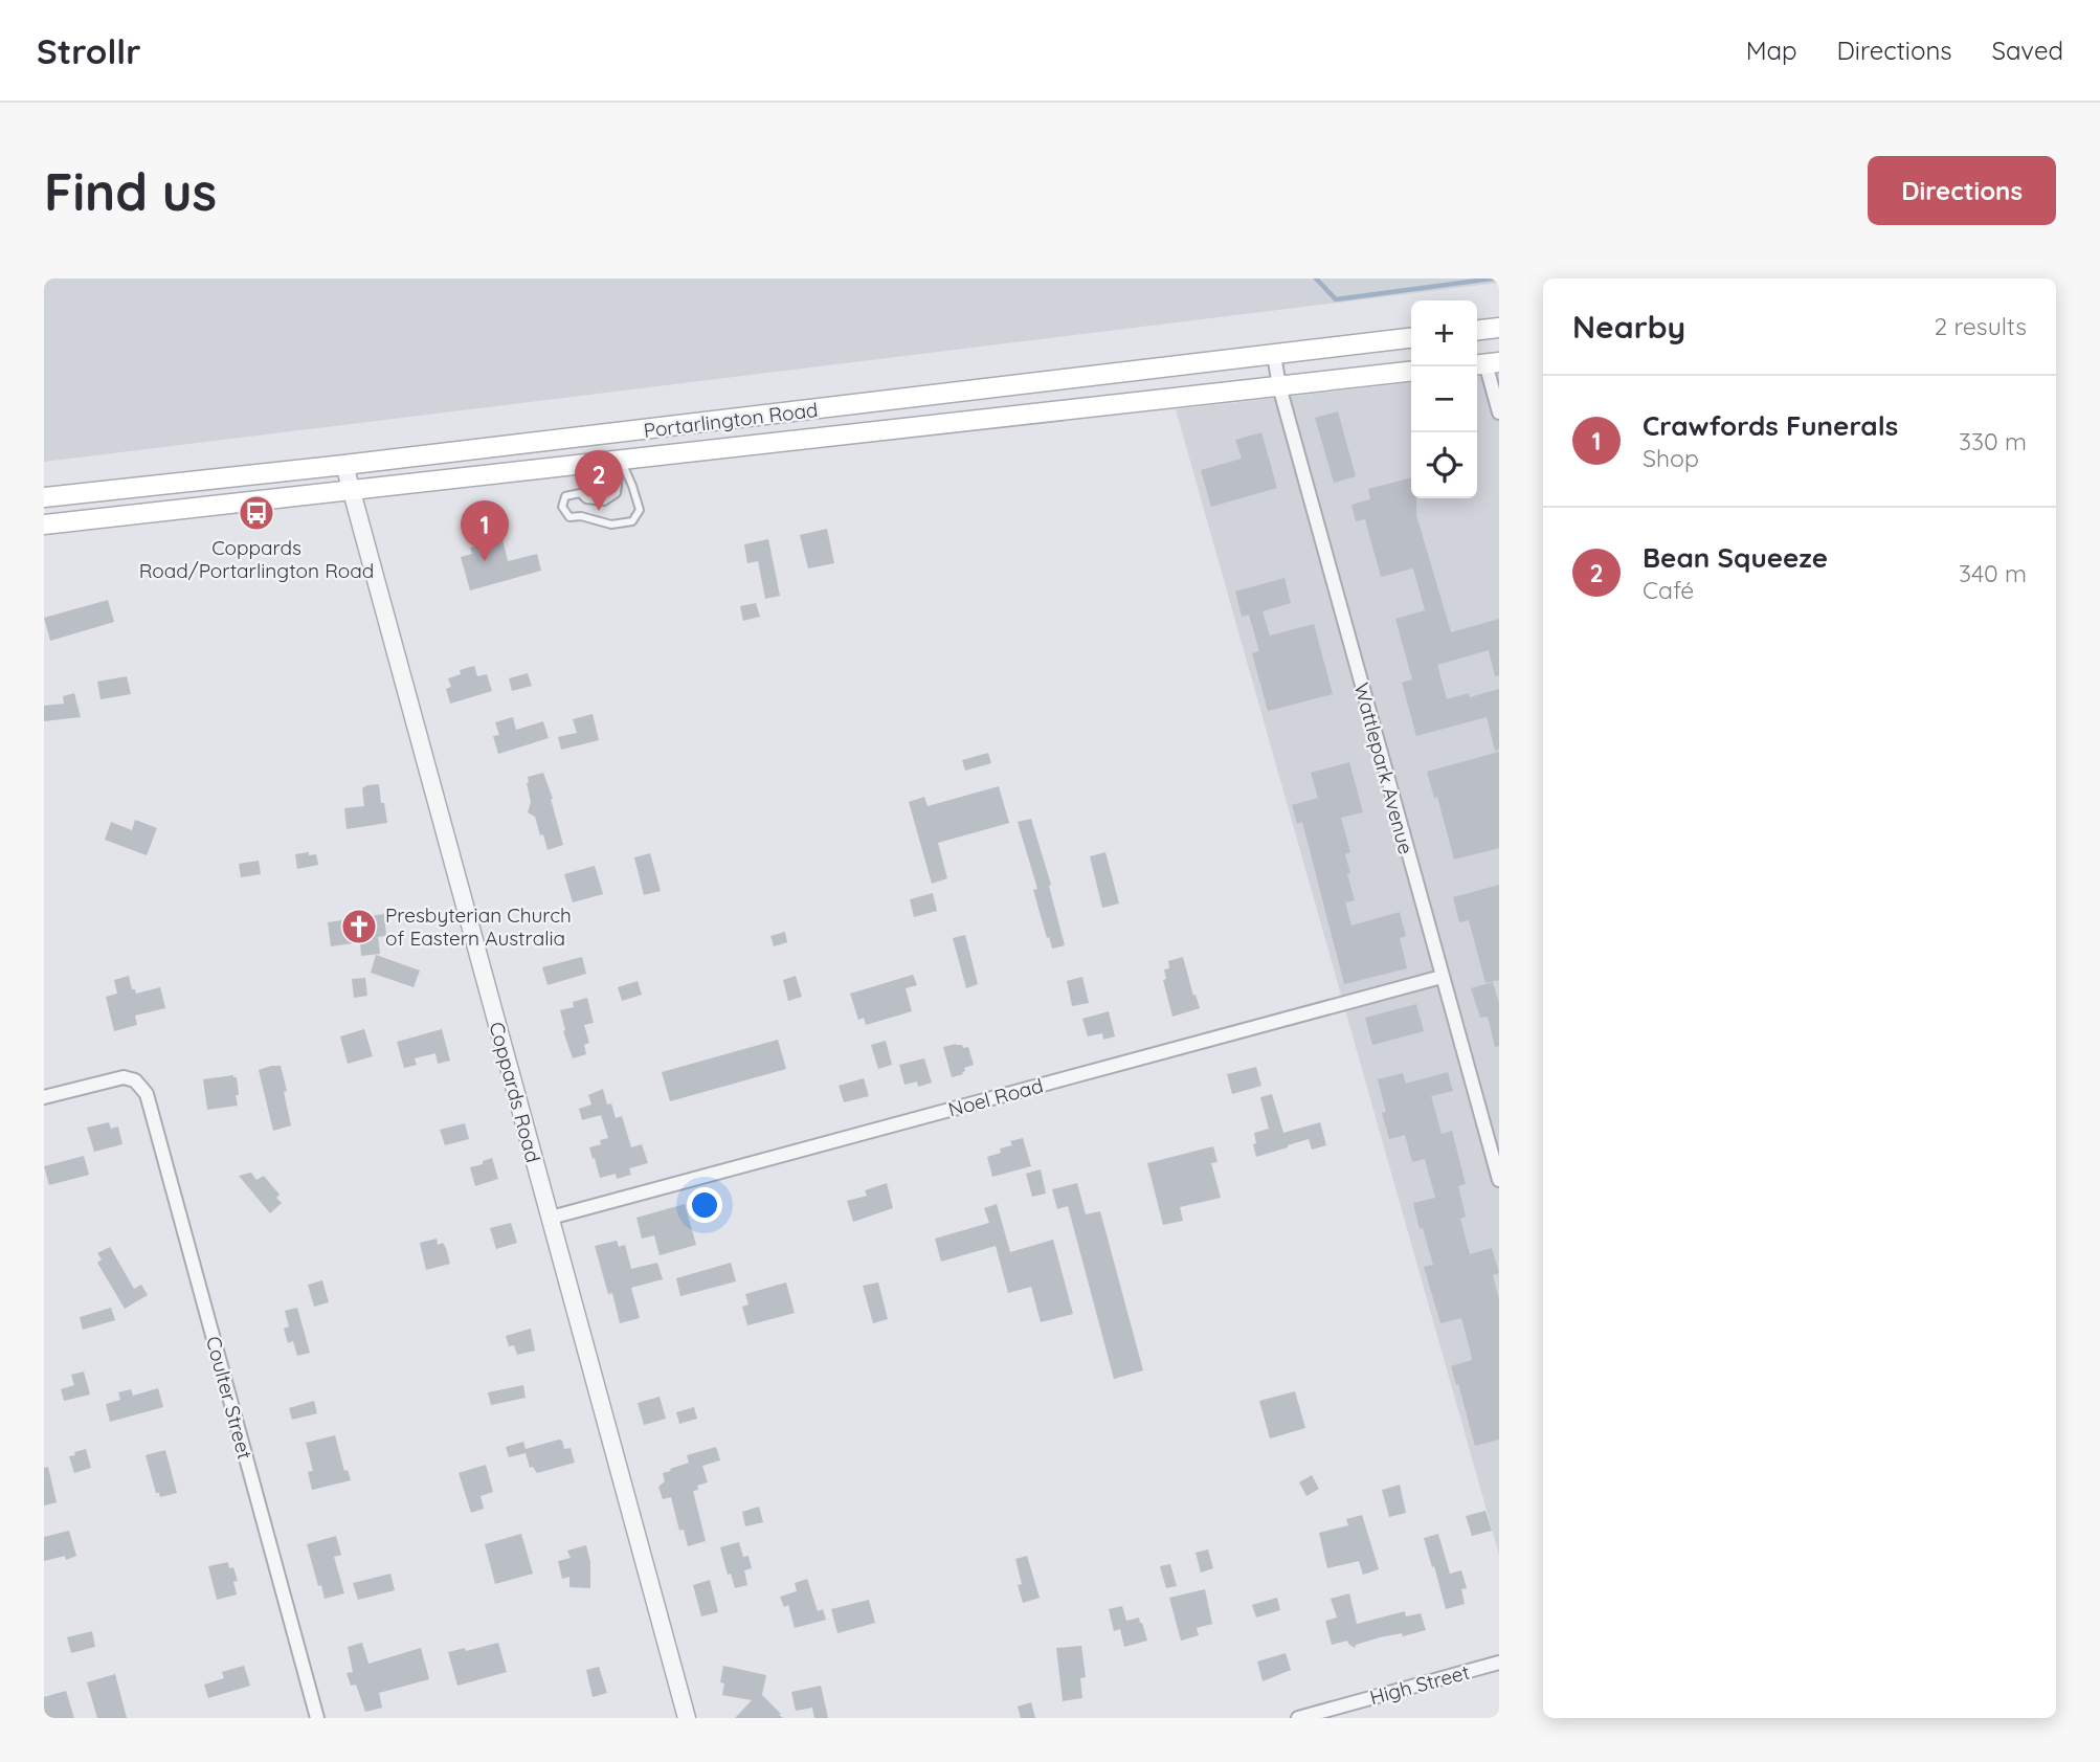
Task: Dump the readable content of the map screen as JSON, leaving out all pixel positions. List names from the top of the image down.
{
  "streets": {
    "main road": ["Portarlington Road"],
    "street": [
      "Wattlepark Avenue",
      "Coppards Road",
      "Noel Road",
      "Coulter Street",
      "High Street"
    ]
  },
  "crossings": [
    ["Portarlington Road", "Wattlepark Avenue"],
    ["Portarlington Road", "Coppards Road"],
    ["Wattlepark Avenue", "Noel Road"],
    ["Coppards Road", "Noel Road"]
  ],
  "places": {
    "bus stop": ["Coppards Road/Portarlington Road"],
    "church": ["Presbyterian Church of Eastern Australia"]
  },
  "page": {
    "header": "Strollr",
    "nav": ["Map", "Directions", "Saved"],
    "buttons": "Directions",
    "title": "Find us",
    "heading": ["Nearby", "2 results"],
    "map_buttons": ["+", "−"],
    "list": [
      {
        "mark": "1",
        "name": "Crawfords Funerals",
        "note": "Shop",
        "value": "330 m"
      },
      {
        "mark": "2",
        "name": "Bean Squeeze",
        "note": "Café",
        "value": "340 m"
      }
    ],
    "pins": ["2", "1"]
  }
}
